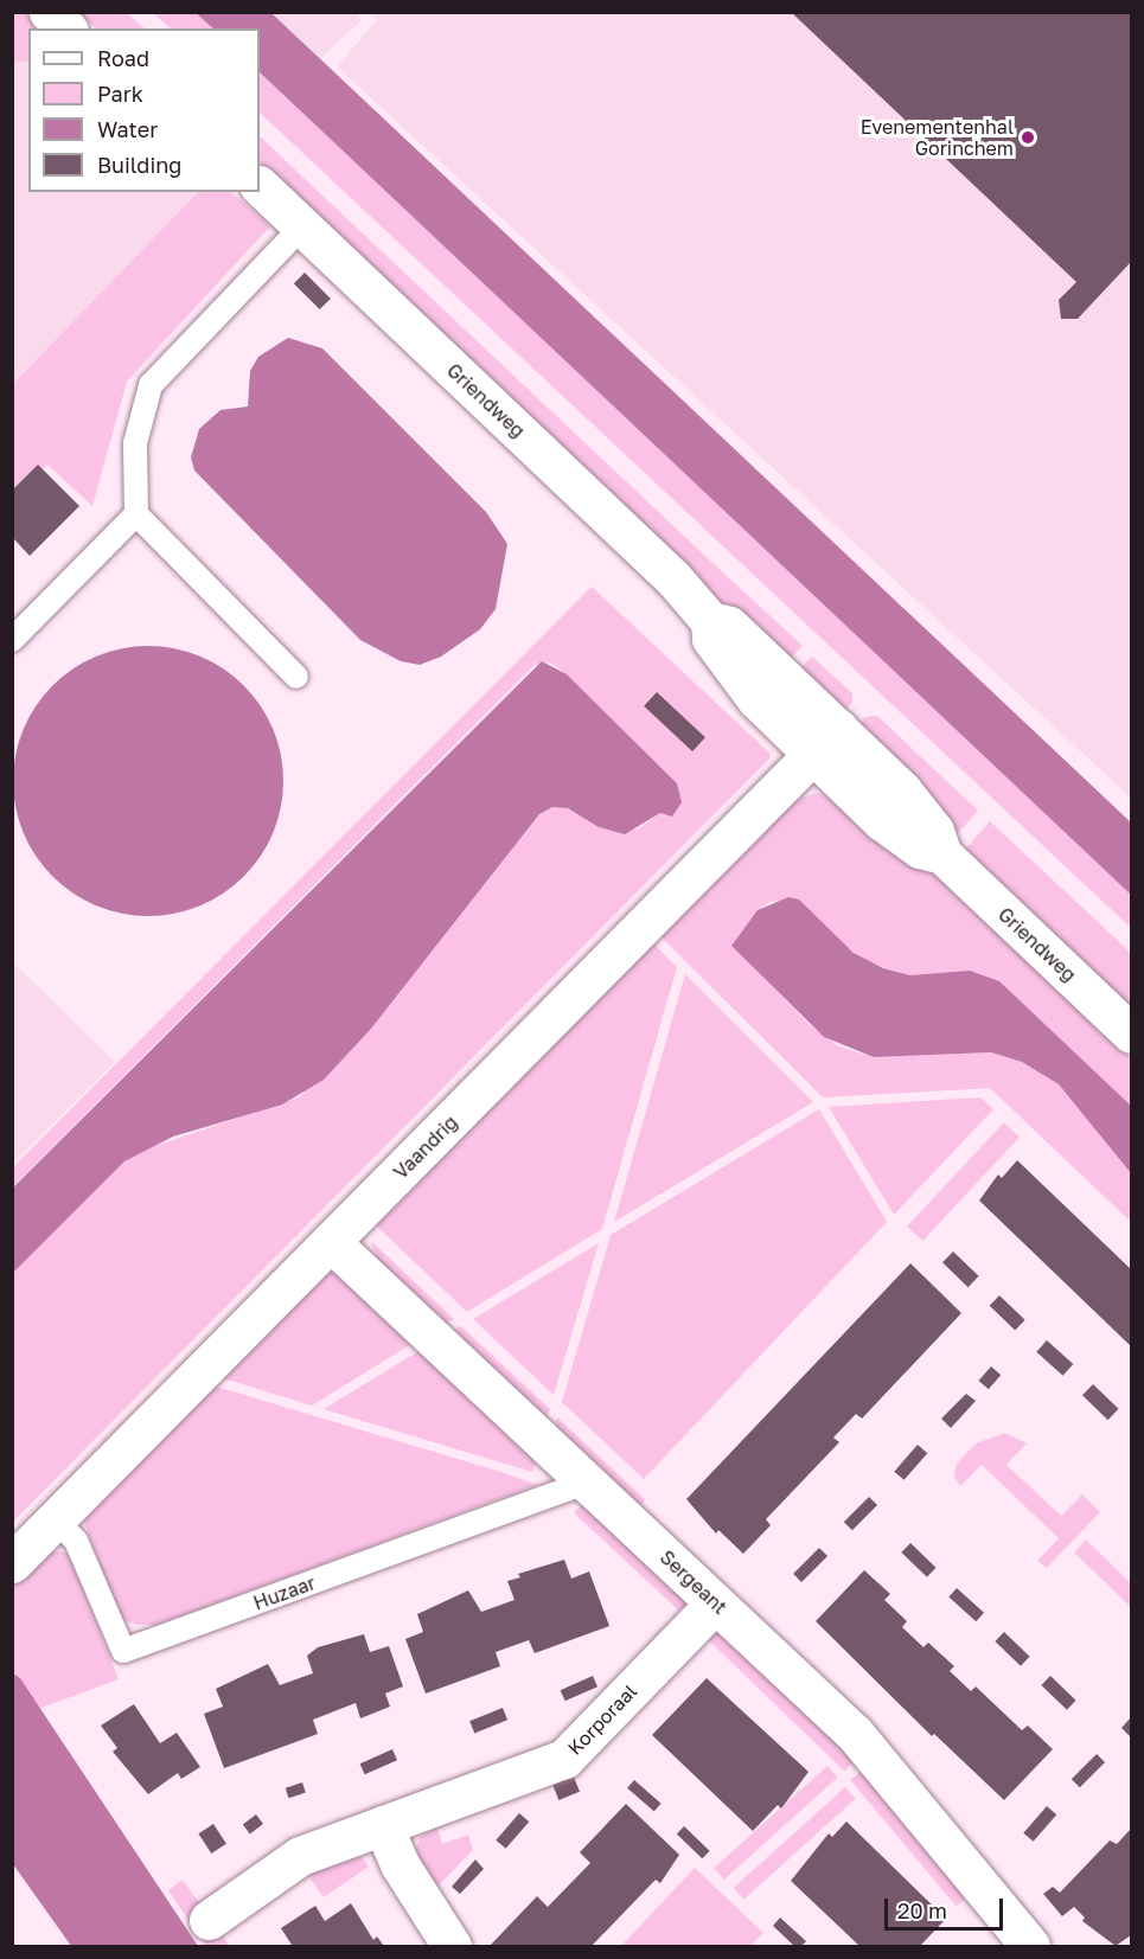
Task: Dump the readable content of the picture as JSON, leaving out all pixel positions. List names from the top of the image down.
{
  "streets": {
    "street": [
      "Griendweg",
      "Vaandrig",
      "Sergeant",
      "Korporaal"
    ],
    "lane": ["Huzaar"]
  },
  "crossings": [
    ["Griendweg", "Vaandrig"],
    ["Vaandrig", "Sergeant"],
    ["Vaandrig", "Huzaar"],
    ["Sergeant", "Huzaar"],
    ["Sergeant", "Korporaal"]
  ],
  "places": ["Evenementenhal Gorinchem"],
  "legend": [
    "Road",
    "Park",
    "Water",
    "Building"
  ],
  "scale_bar": "20 m"
}
